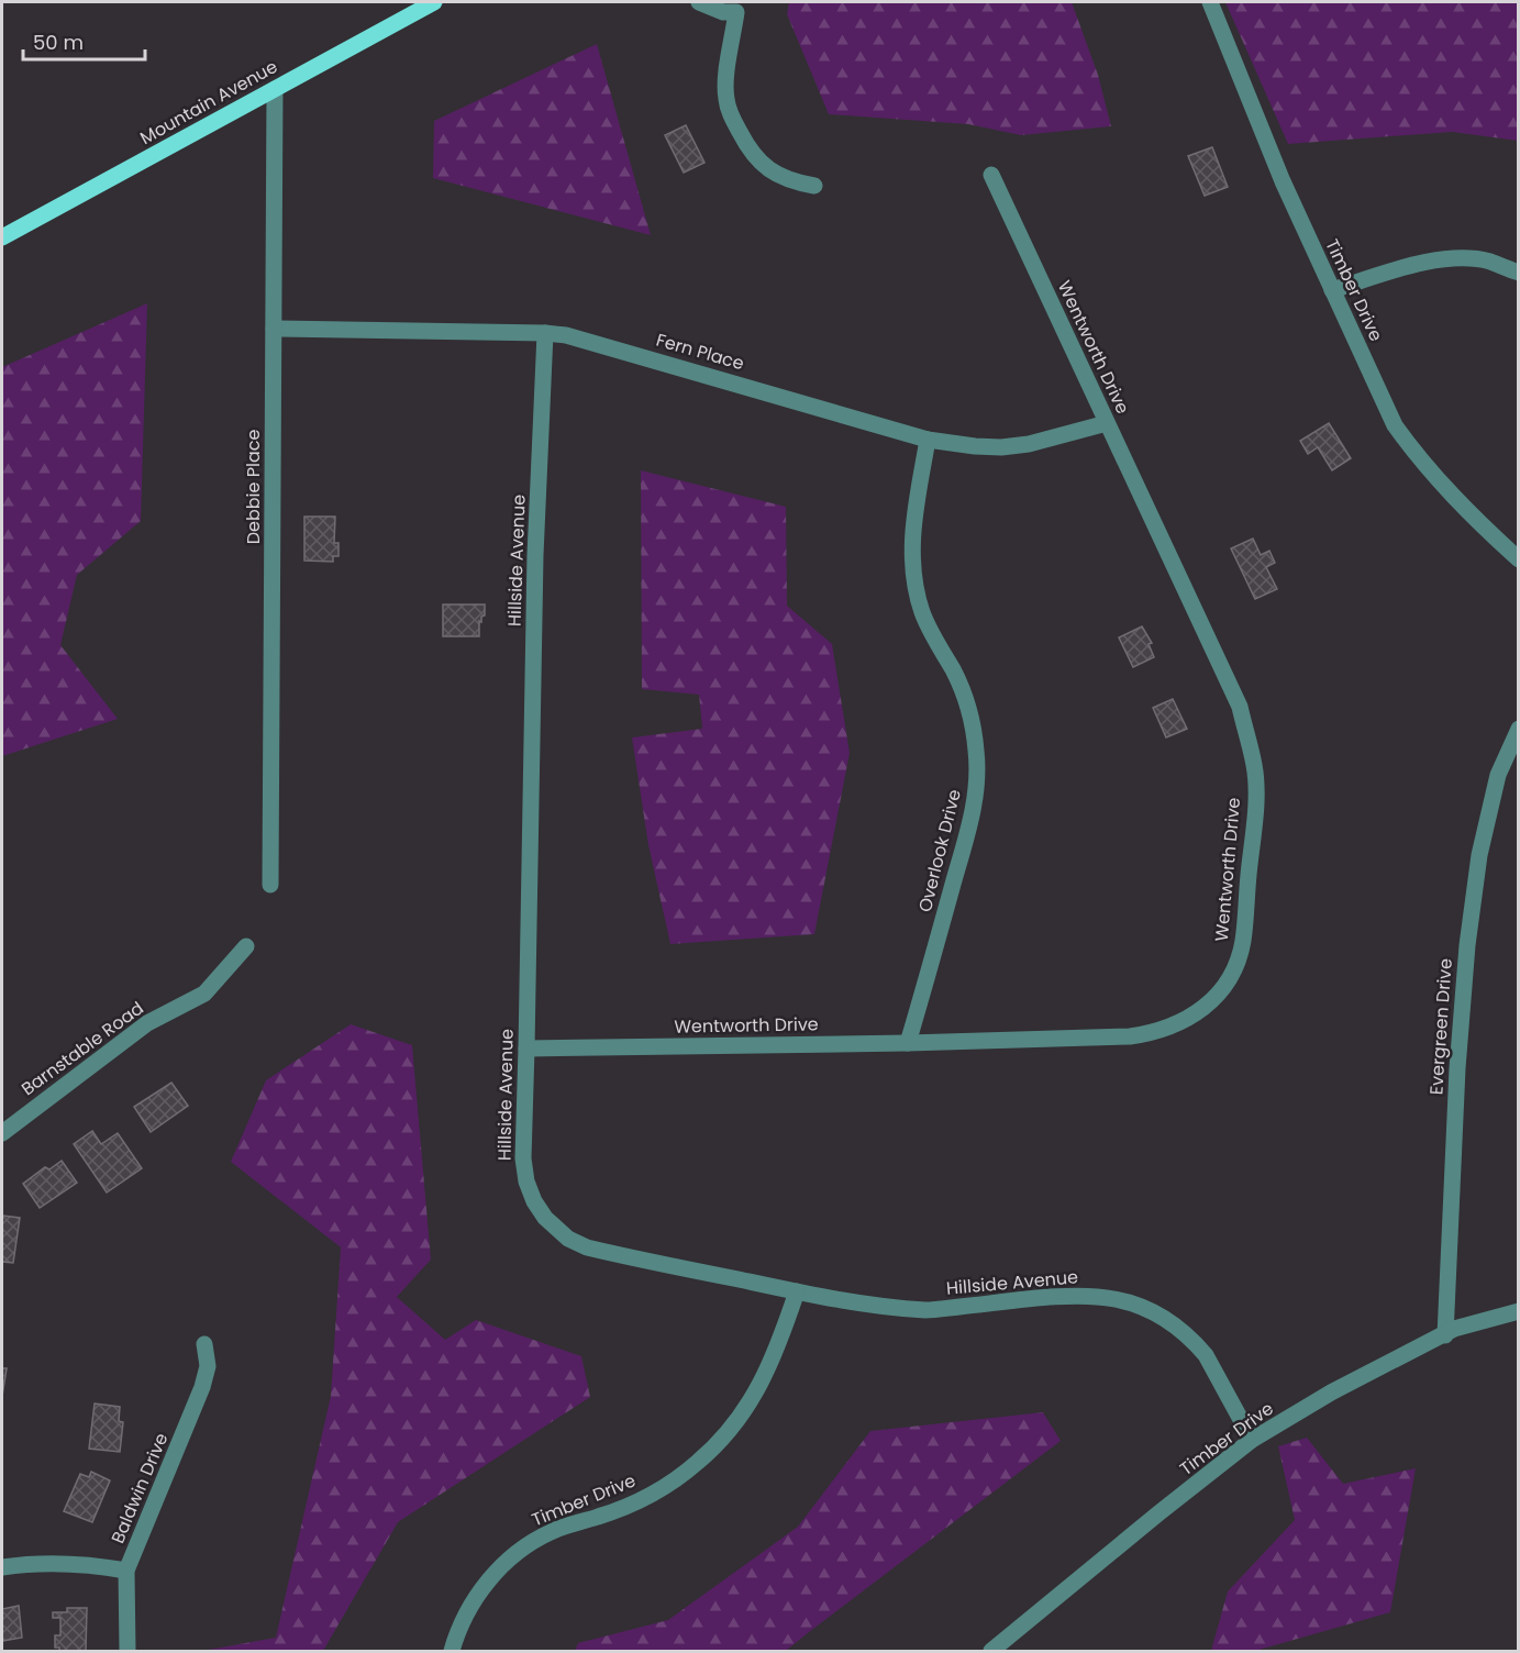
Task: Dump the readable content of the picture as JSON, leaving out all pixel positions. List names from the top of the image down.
{
  "streets": {
    "main road": ["Mountain Avenue"],
    "street": [
      "Timber Drive",
      "Wentworth Drive",
      "Fern Place",
      "Debbie Place",
      "Hillside Avenue",
      "Overlook Drive",
      "Evergreen Drive",
      "Barnstable Road",
      "Baldwin Drive"
    ]
  },
  "crossings": [
    ["Mountain Avenue", "Debbie Place"],
    ["Timber Drive", "Hillside Avenue"],
    ["Timber Drive", "Evergreen Drive"],
    ["Wentworth Drive", "Fern Place"],
    ["Wentworth Drive", "Hillside Avenue"],
    ["Wentworth Drive", "Overlook Drive"],
    ["Fern Place", "Debbie Place"],
    ["Fern Place", "Hillside Avenue"],
    ["Fern Place", "Overlook Drive"]
  ],
  "scale_bar": "50 m"
}
